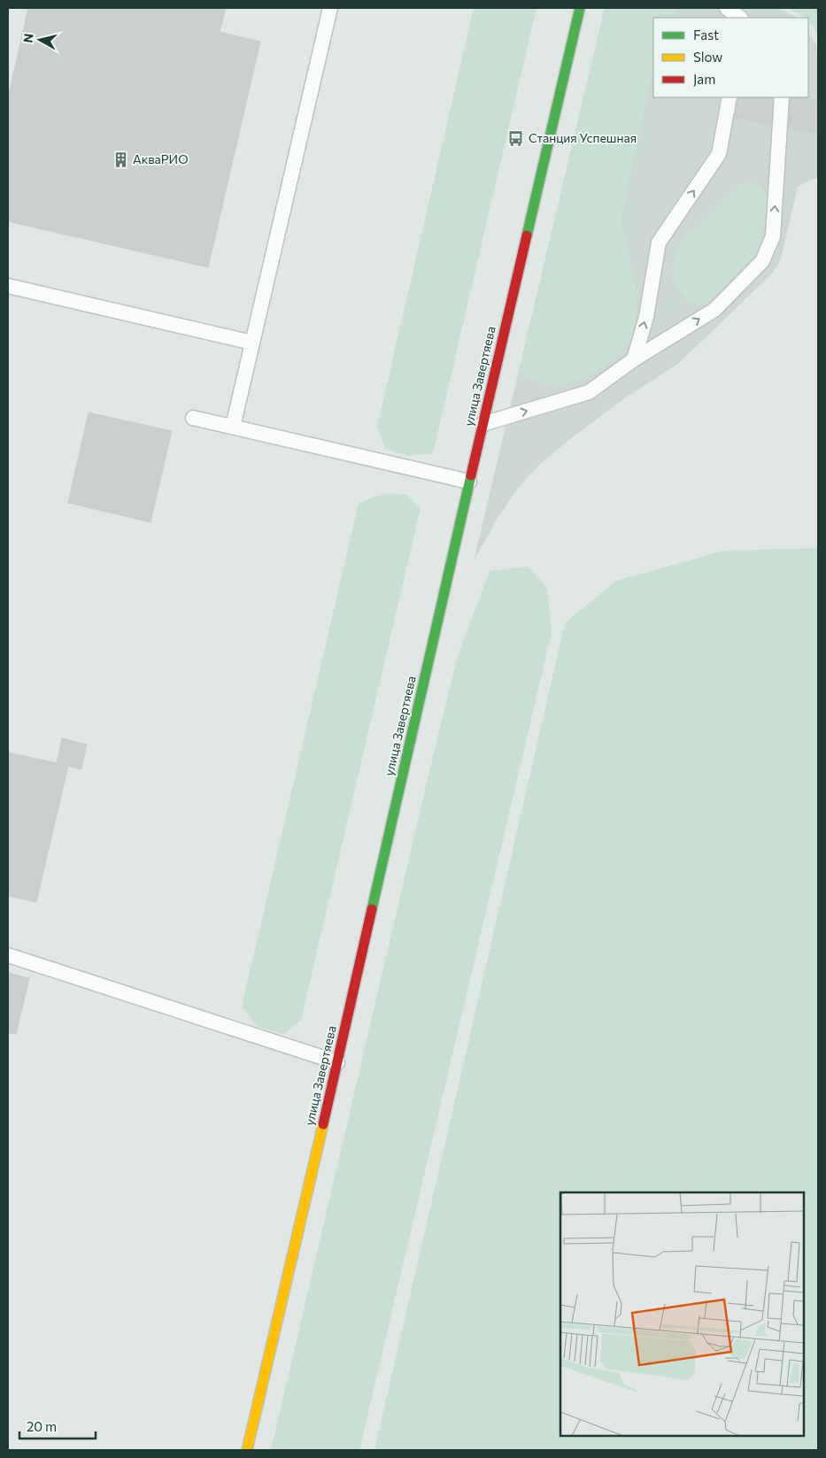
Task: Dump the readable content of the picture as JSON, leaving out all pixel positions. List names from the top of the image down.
{
  "streets": {
    "main road": ["улица Завертяева"]
  },
  "places": {
    "bus stop": ["Станция Успешная"],
    "building": ["АкваРИО"]
  },
  "legend": ["Fast", "Slow", "Jam"],
  "scale_bar": "20 m",
  "north": "left"
}
